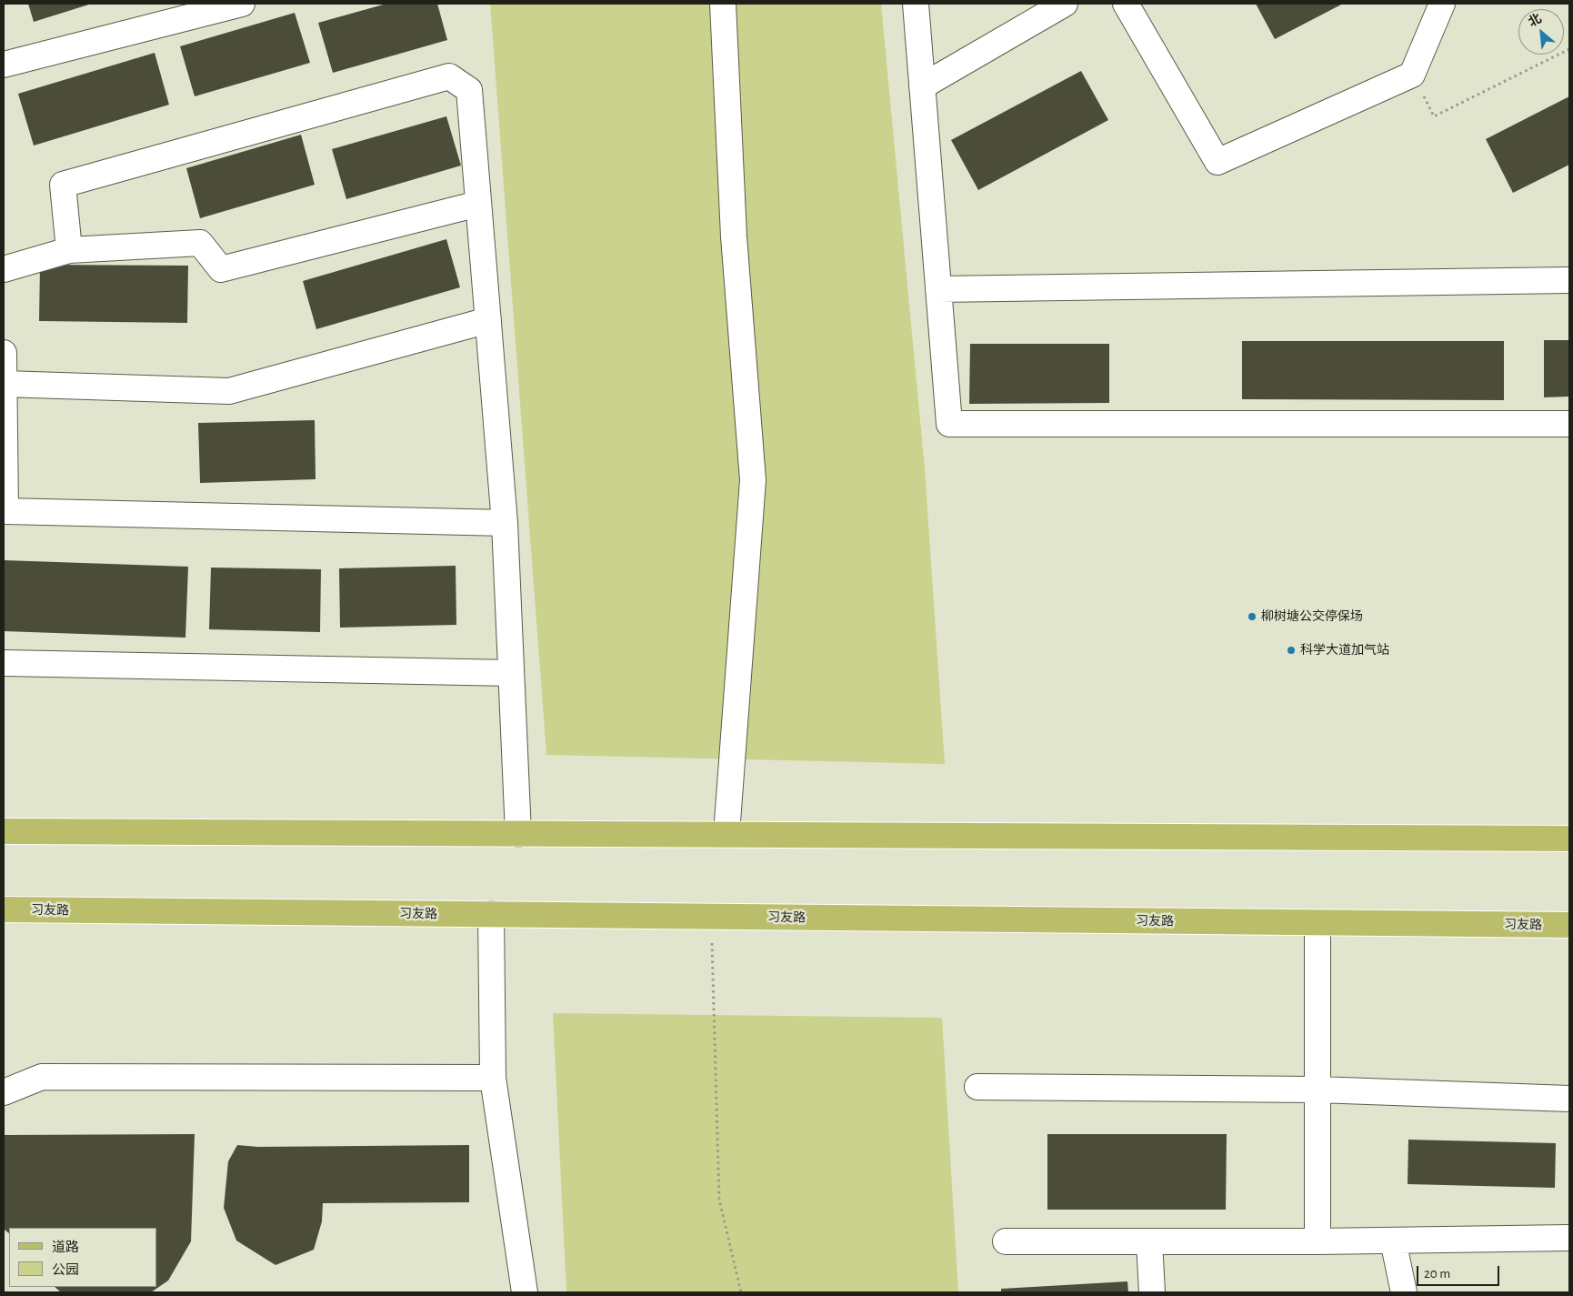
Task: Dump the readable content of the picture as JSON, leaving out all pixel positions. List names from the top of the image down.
{
  "streets": {
    "main road": ["习友路"]
  },
  "places": ["柳树塘公交停保场", "科学大道加气站"],
  "legend": ["道路", "公园"],
  "scale_bar": "20 m",
  "north": "top left"
}
